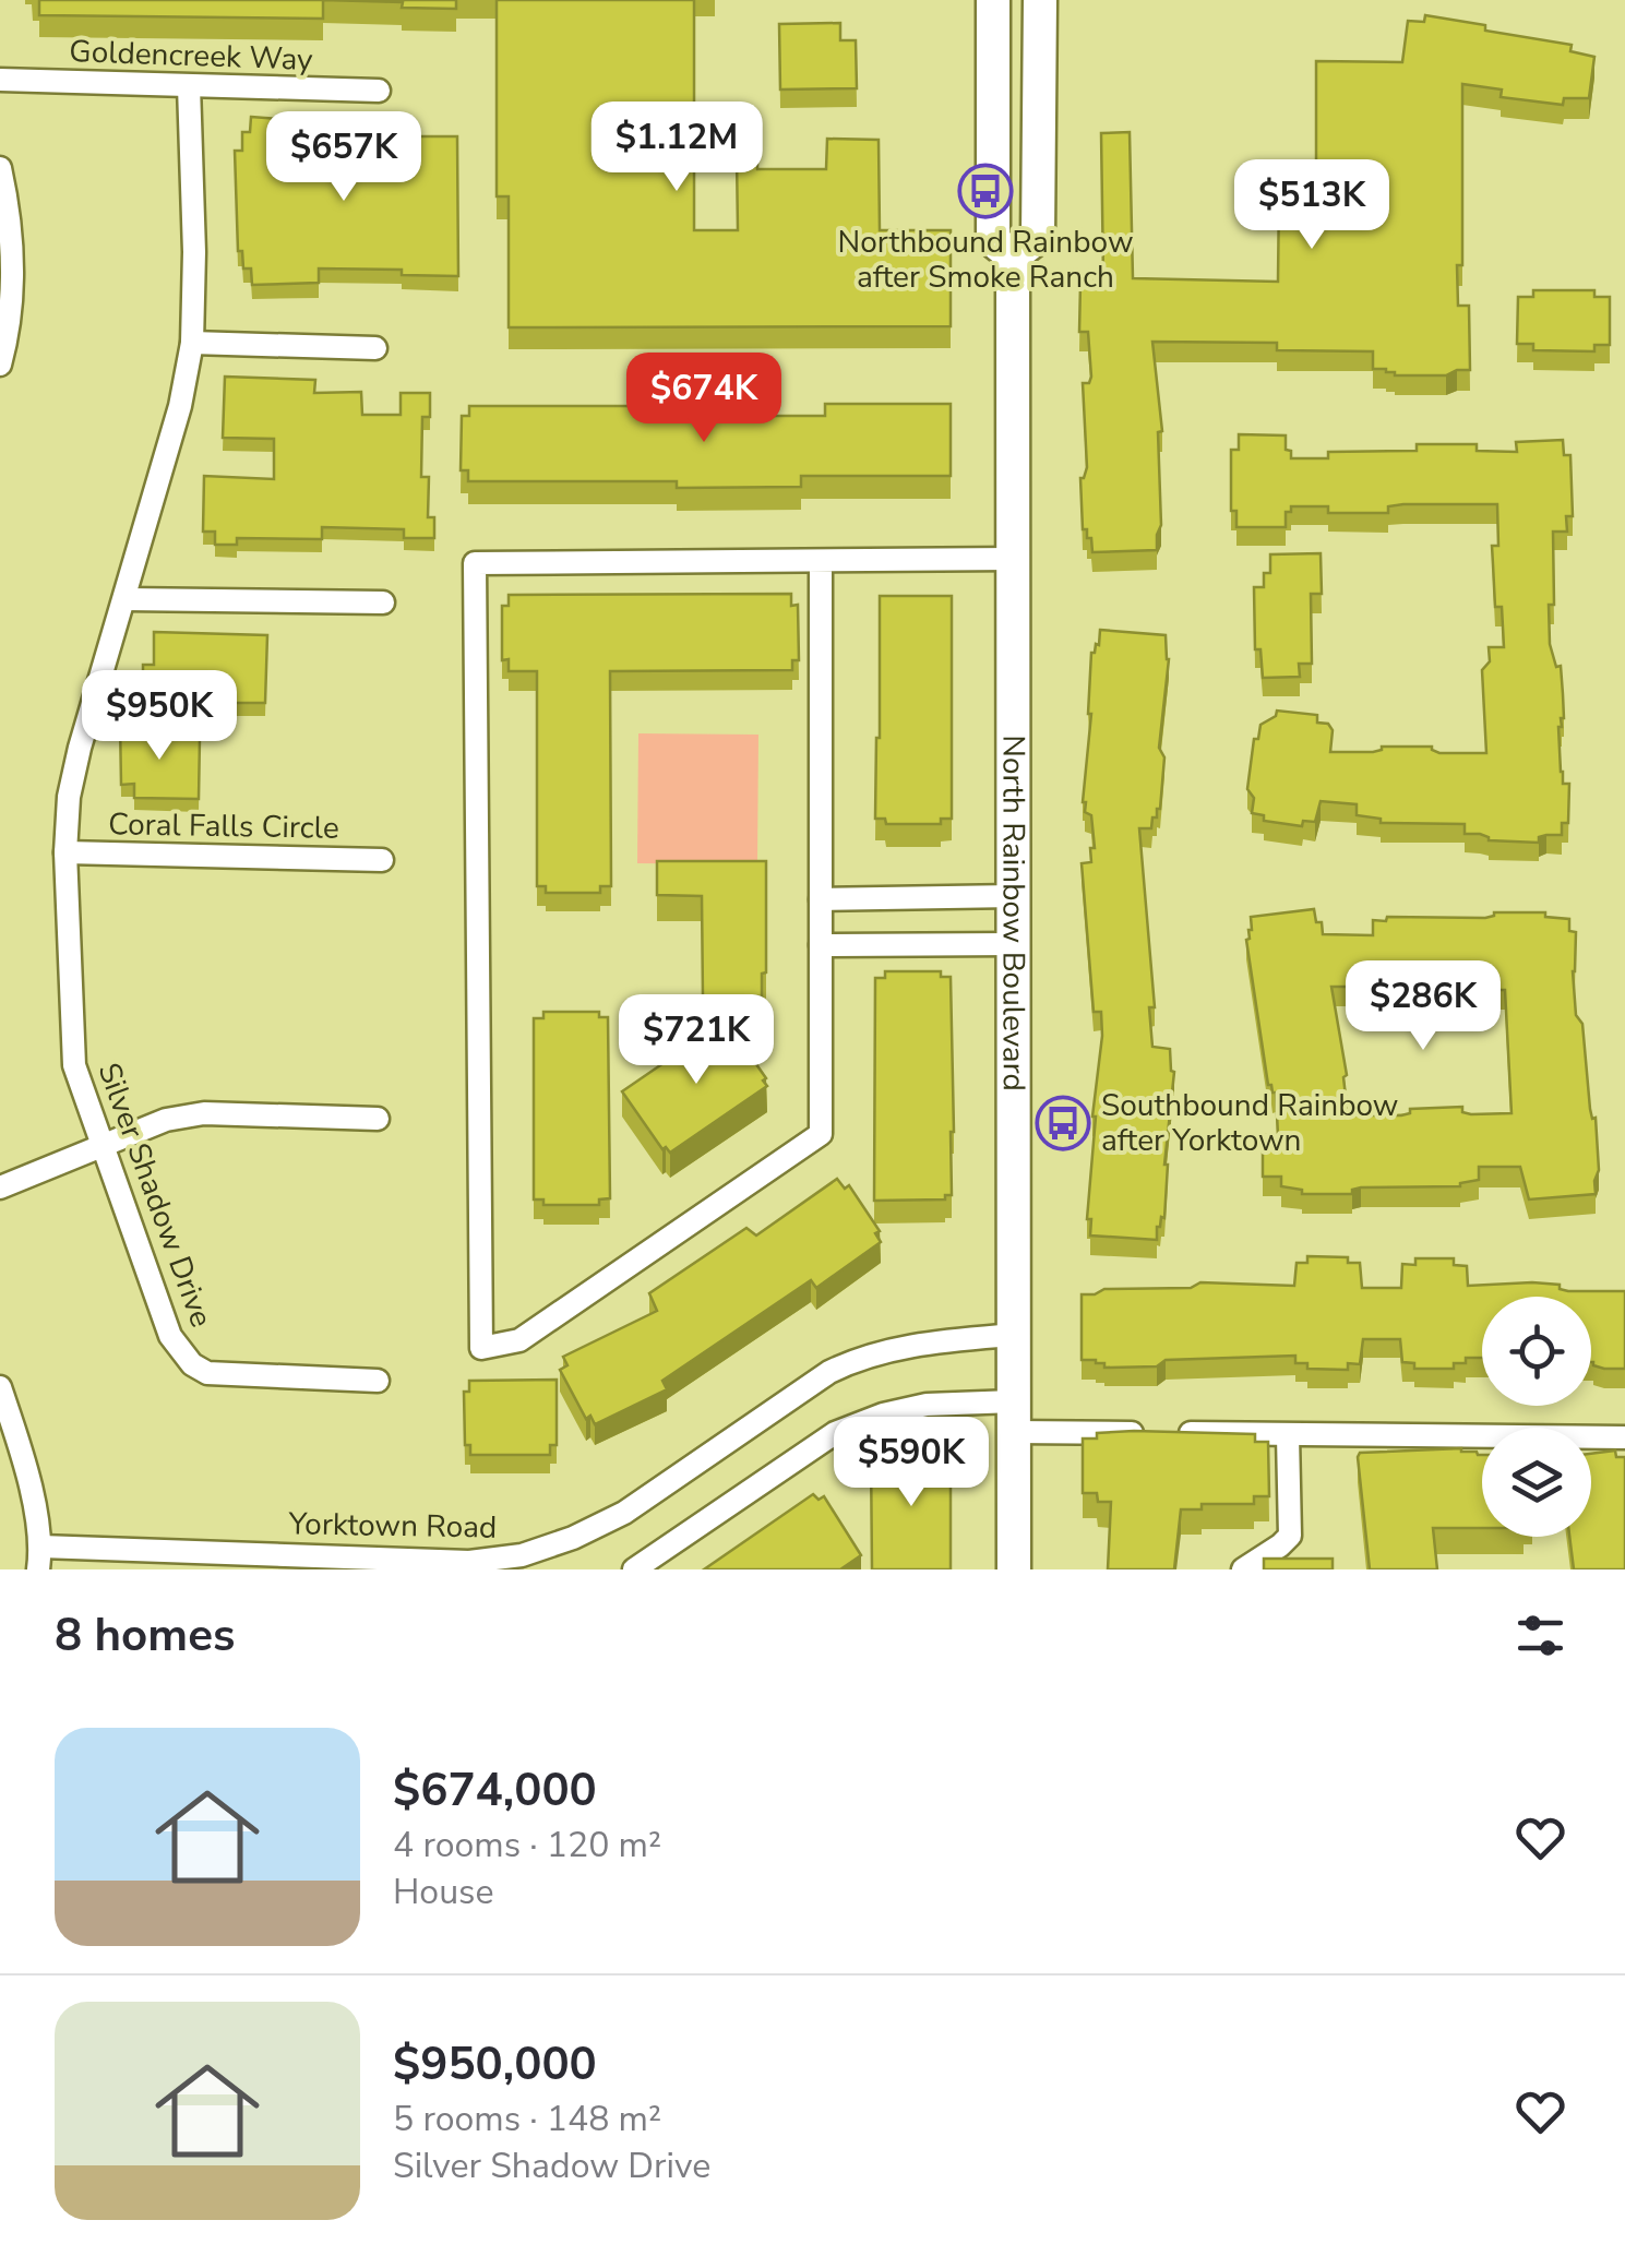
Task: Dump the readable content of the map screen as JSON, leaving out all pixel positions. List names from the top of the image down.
{
  "streets": {
    "main road": ["North Rainbow Boulevard"],
    "street": [
      "Goldencreek Way",
      "Coral Falls Circle",
      "Silver Shadow Drive",
      "Yorktown Road"
    ]
  },
  "crossings": [
    ["Goldencreek Way", "Silver Shadow Drive"],
    ["Coral Falls Circle", "Silver Shadow Drive"],
    ["North Rainbow Boulevard", "Yorktown Road"]
  ],
  "places": {
    "bus stop": ["Northbound Rainbow after Smoke Ranch", "Southbound Rainbow after Yorktown"]
  },
  "page": {
    "price": [
      "$1.12M",
      "$657K",
      "$513K",
      "$674K",
      "$950K",
      "$286K",
      "$721K",
      "$590K"
    ],
    "heading": "8 homes",
    "list": [
      {
        "name": "$674,000",
        "note": "4 rooms · 120 m² · House"
      },
      {
        "name": "$950,000",
        "note": "5 rooms · 148 m² · Silver Shadow Drive"
      }
    ]
  }
}
